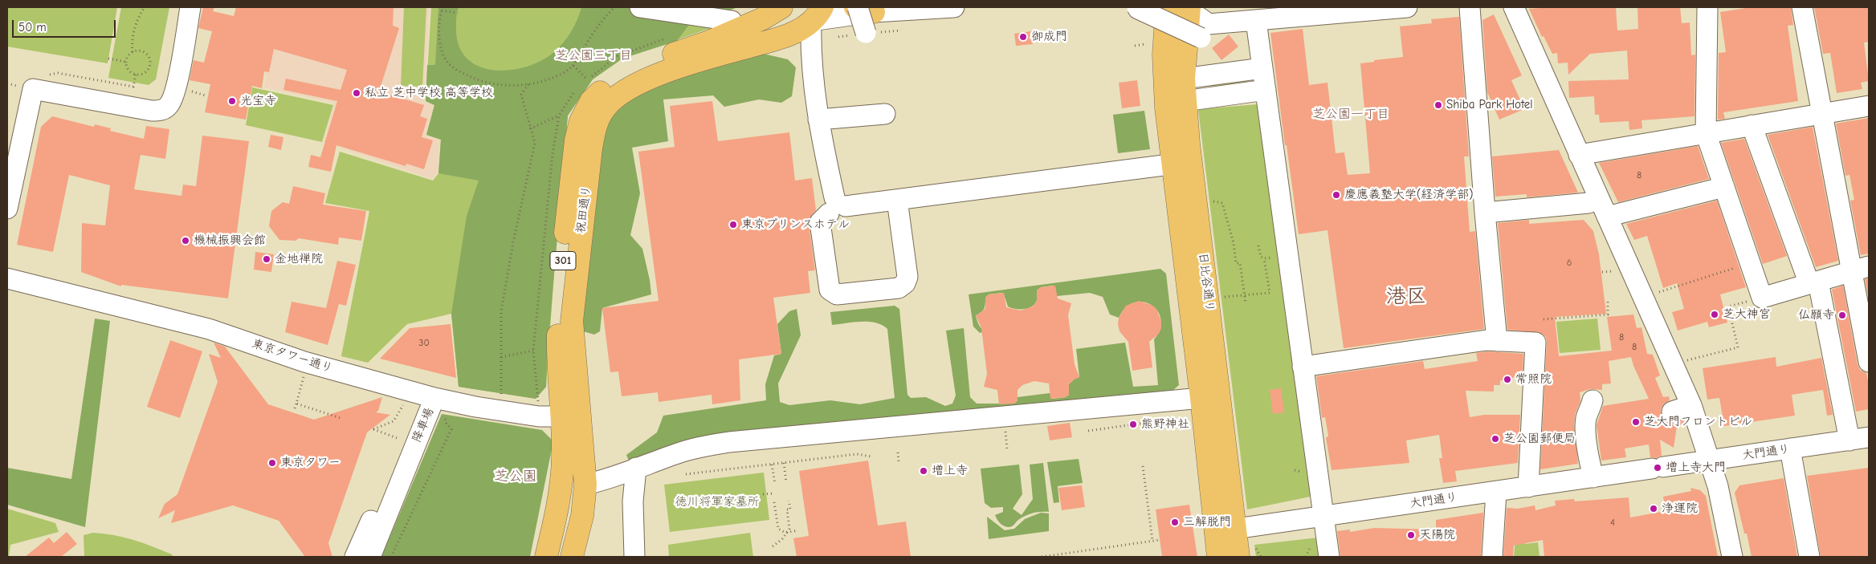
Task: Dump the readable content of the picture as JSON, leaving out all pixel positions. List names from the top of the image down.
{
  "streets": {
    "main road": ["祝田通り", "301", "日比谷通り"],
    "street": ["東京タワー通り", "降車場", "大門通り"]
  },
  "crossings": [
    ["祝田通り", "東京タワー通り"],
    ["日比谷通り", "大門通り"],
    ["東京タワー通り", "降車場"]
  ],
  "districts": [
    "芝公園三丁目",
    "芝公園一丁目",
    "港区",
    "芝公園"
  ],
  "parks": ["徳川将軍家墓所"],
  "places": [
    "御成門",
    "私立 芝中学校 高等学校",
    "光宝寺",
    "Shiba Park Hotel",
    "慶應義塾大学(経済学部)",
    "東京プリンスホテル",
    "機械振興会館",
    "金地禅院",
    "芝大神宮",
    "仏願寺",
    "常照院",
    "芝大門フロントビル",
    "熊野神社",
    "芝公園郵便局",
    "東京タワー",
    "増上寺大門",
    "増上寺",
    "浄運院",
    "三解脱門",
    "天陽院"
  ],
  "house_numbers": [
    "8",
    "6",
    "8",
    "30",
    "8",
    "4"
  ],
  "scale_bar": "50 m"
}
